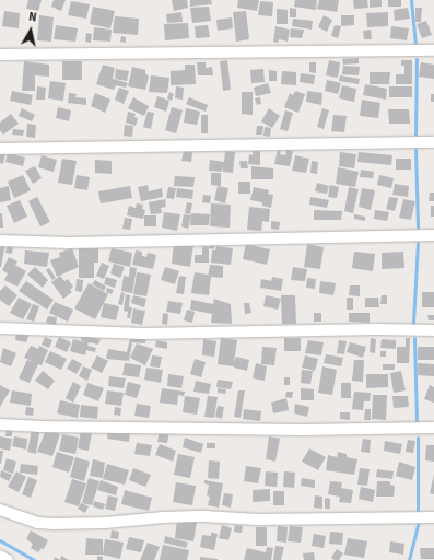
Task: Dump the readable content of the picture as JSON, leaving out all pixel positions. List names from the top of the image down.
{
  "north": "top"
}
